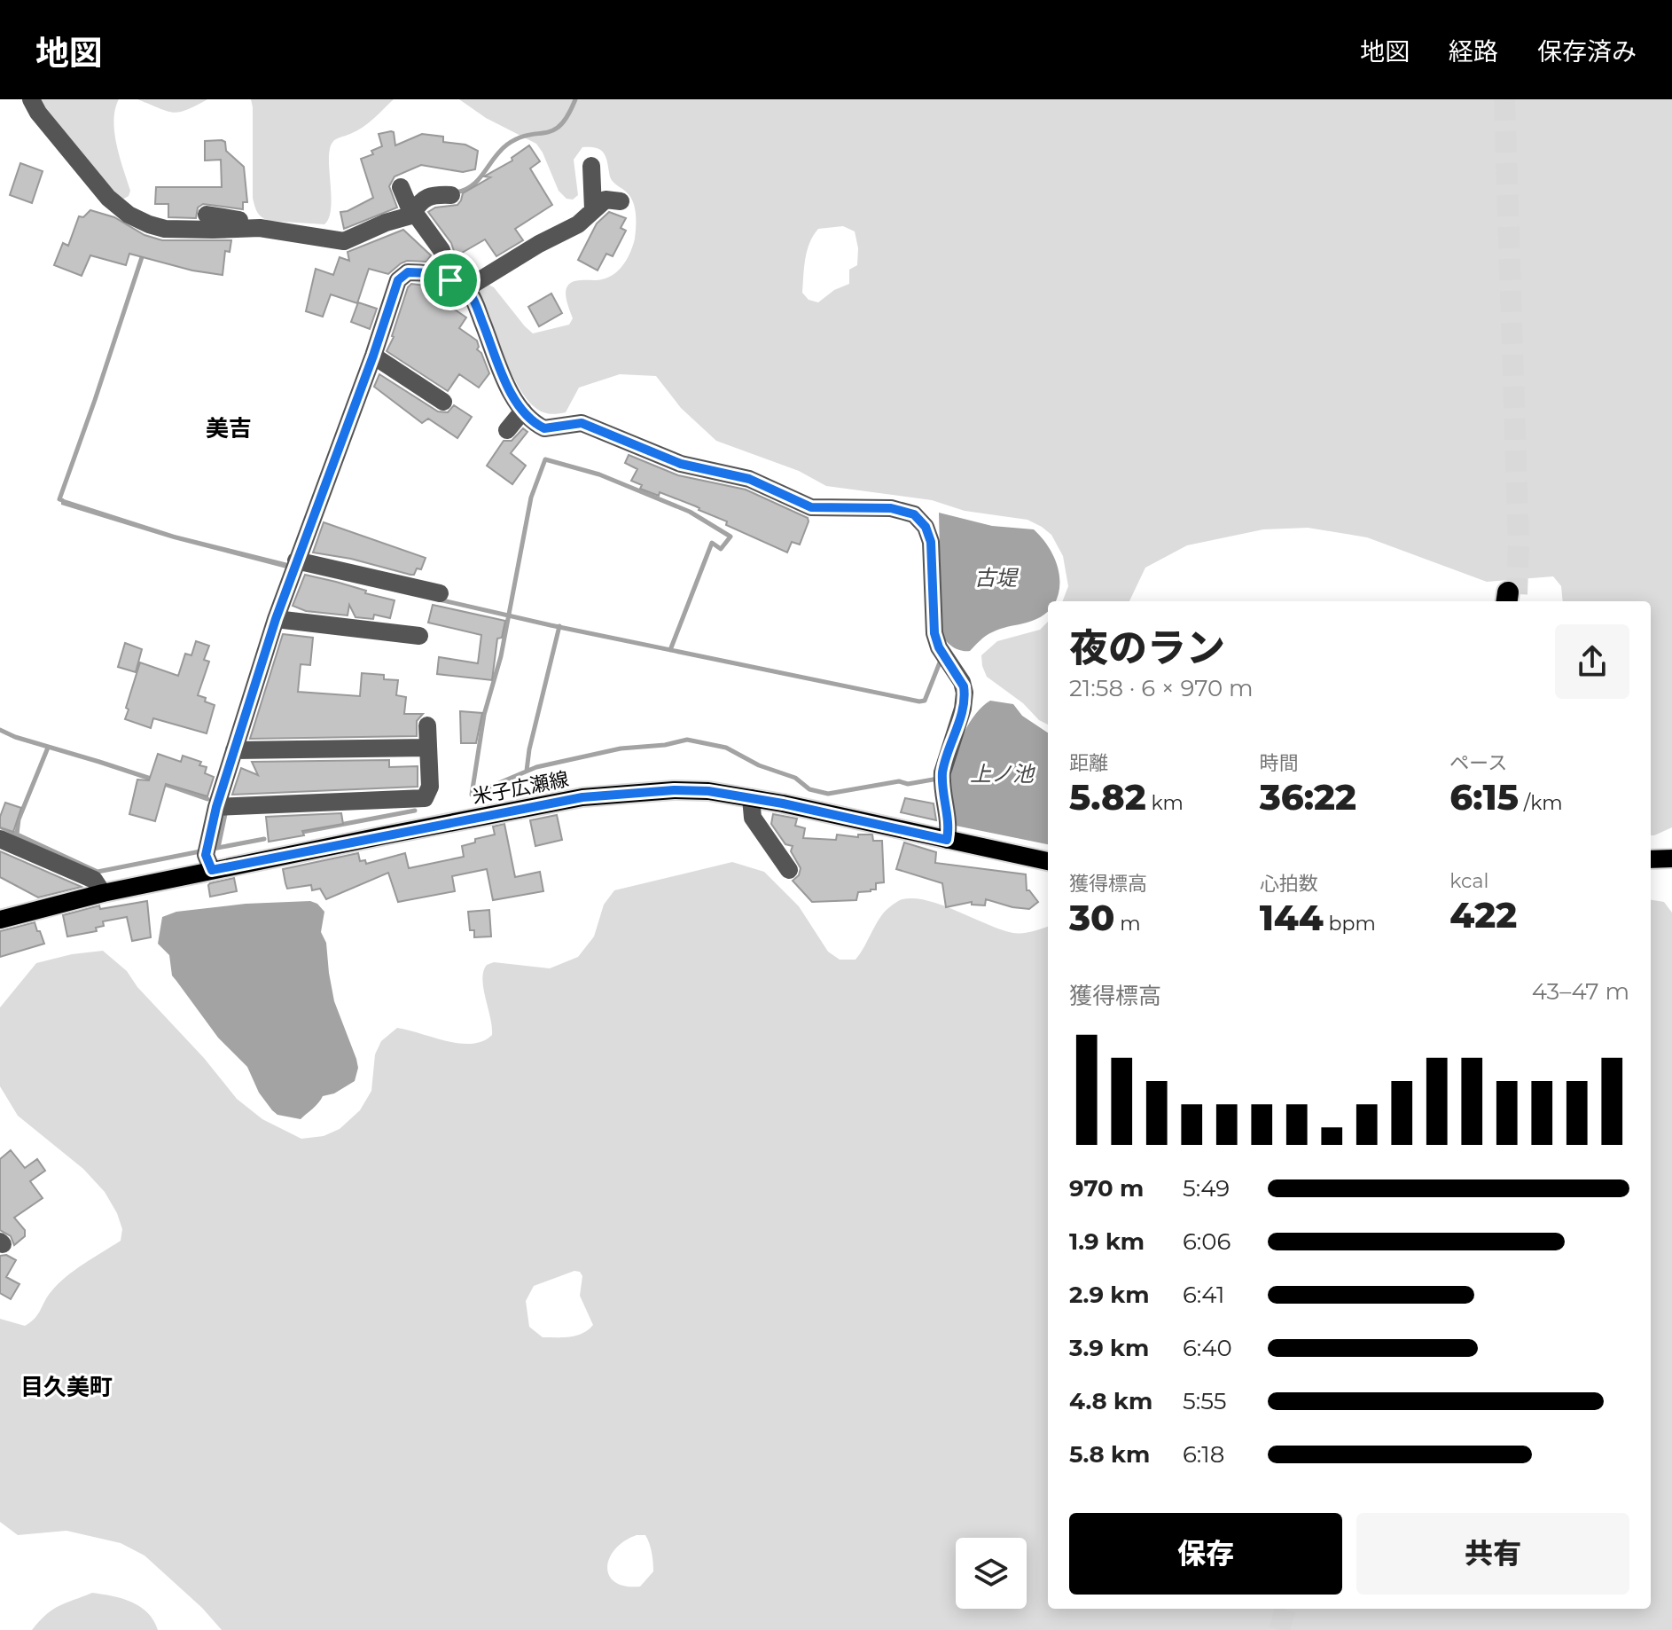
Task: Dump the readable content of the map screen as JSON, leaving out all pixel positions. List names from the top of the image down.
{
  "streets": {
    "main road": ["米子広瀬線"]
  },
  "districts": ["美吉", "目久美町"],
  "water": ["古堤", "上ノ池"],
  "page": {
    "header": "地図",
    "nav": ["地図", "経路", "保存済み"],
    "heading": ["夜のラン", "21:58 · 6 × 970 m"],
    "stats": [
      ["距離", "5.82 km"],
      ["時間", "36:22"],
      ["ペース", "6:15 /km"],
      ["獲得標高", "30 m"],
      ["心拍数", "144 bpm"],
      ["kcal", "422"]
    ],
    "chart": ["獲得標高", "43–47 m"],
    "list": [
      {
        "name": "970 m",
        "note": "5:49"
      },
      {
        "name": "1.9 km",
        "note": "6:06"
      },
      {
        "name": "2.9 km",
        "note": "6:41"
      },
      {
        "name": "3.9 km",
        "note": "6:40"
      },
      {
        "name": "4.8 km",
        "note": "5:55"
      },
      {
        "name": "5.8 km",
        "note": "6:18"
      }
    ],
    "buttons": ["保存", "共有"]
  }
}
